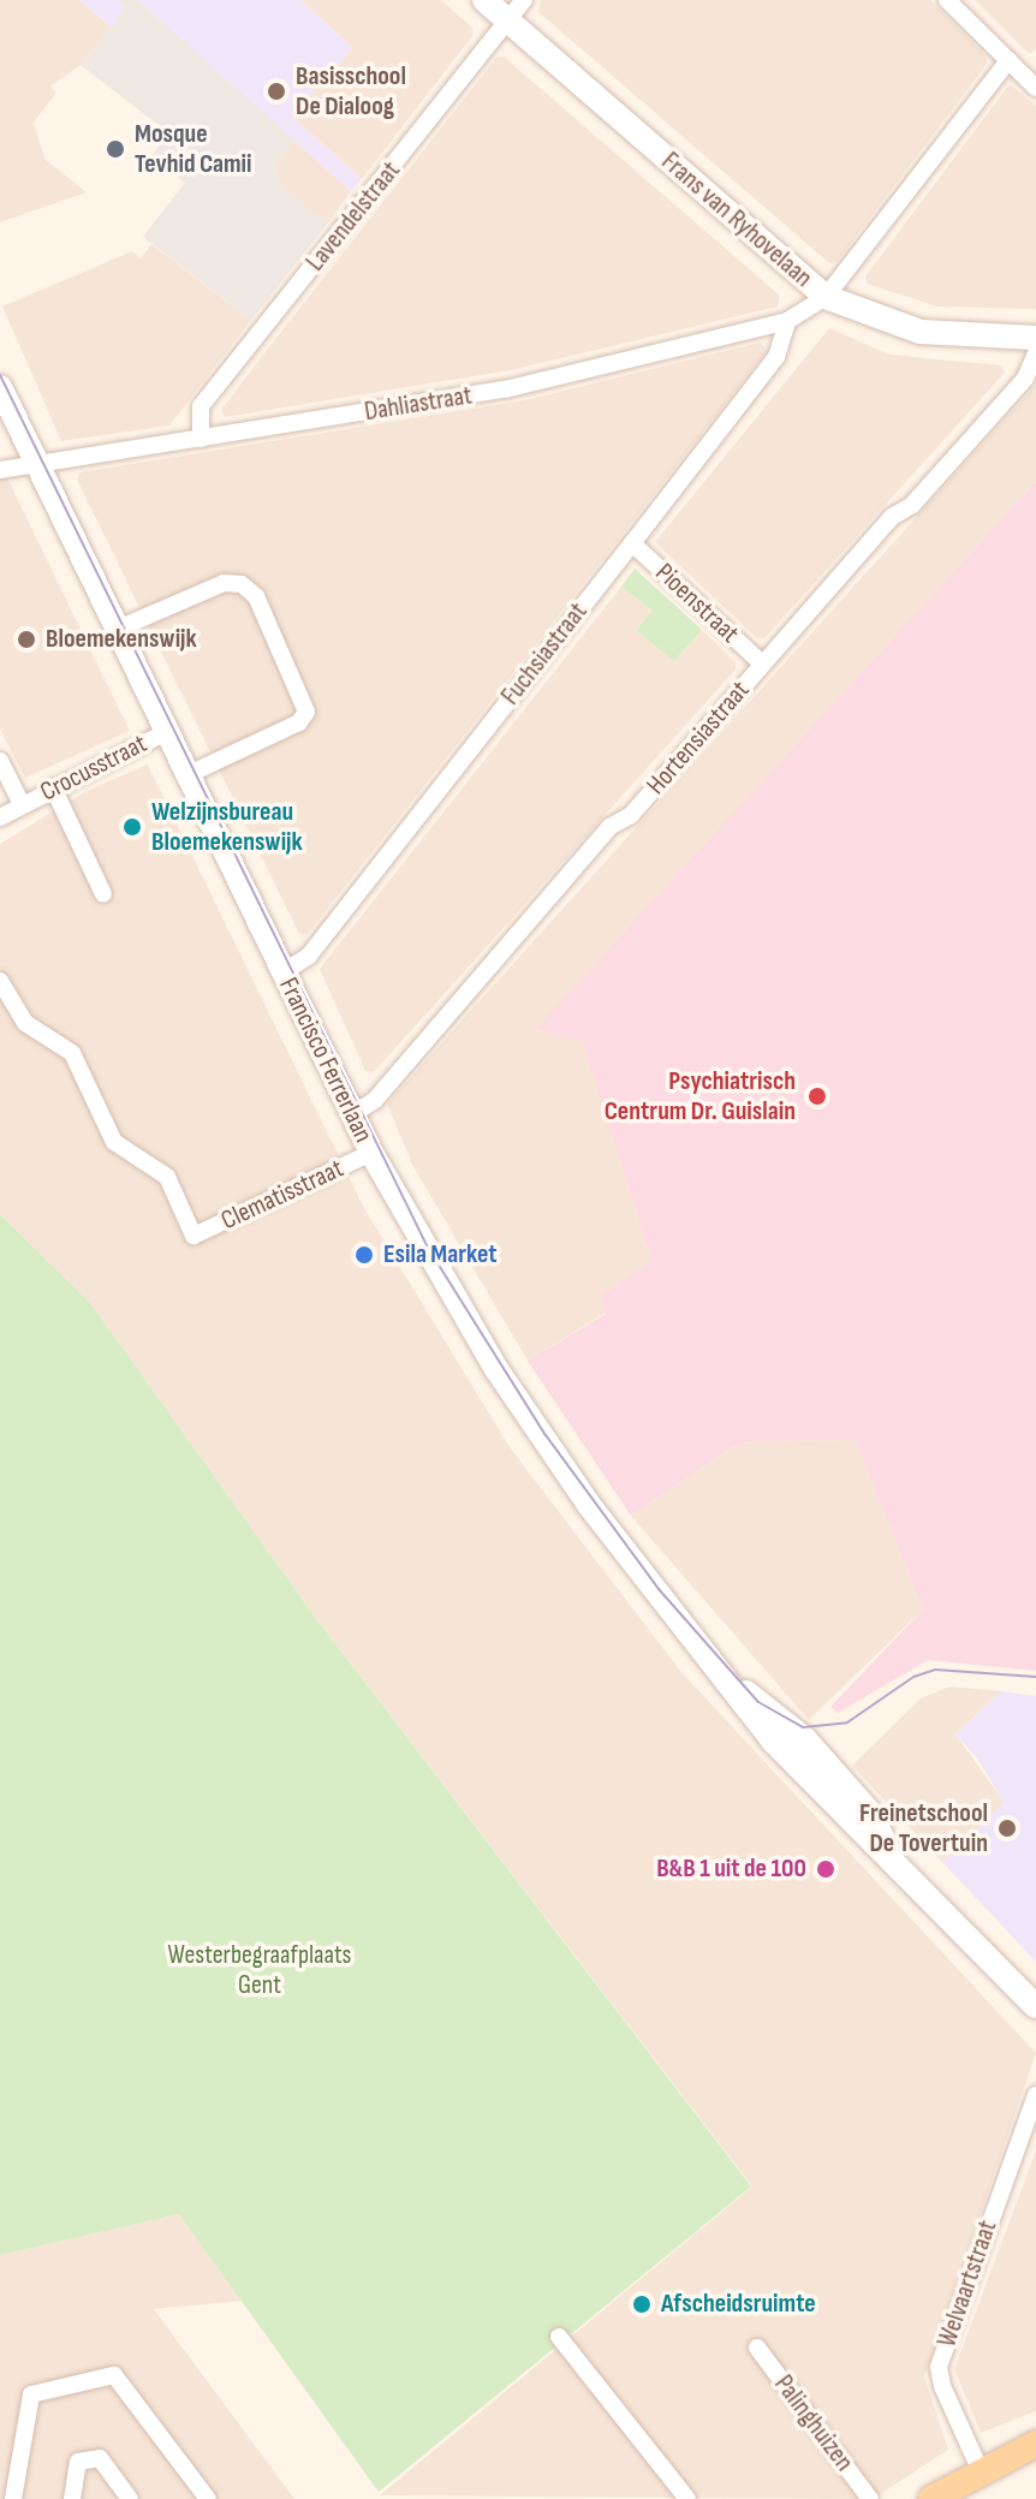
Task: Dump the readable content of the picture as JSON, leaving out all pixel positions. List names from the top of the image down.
{
  "streets": {
    "street": [
      "Lavendelstraat",
      "Frans van Ryhovelaan",
      "Dahliastraat",
      "Pioenstraat",
      "Fuchsiastraat",
      "Hortensiastraat",
      "Crocusstraat",
      "Francisco Ferrerlaan",
      "Clematisstraat",
      "Welvaartstraat",
      "Palinghuizen"
    ]
  },
  "crossings": [
    ["Lavendelstraat", "Frans van Ryhovelaan"],
    ["Lavendelstraat", "Dahliastraat"],
    ["Frans van Ryhovelaan", "Dahliastraat"],
    ["Dahliastraat", "Fuchsiastraat"],
    ["Dahliastraat", "Francisco Ferrerlaan"],
    ["Pioenstraat", "Fuchsiastraat"],
    ["Pioenstraat", "Hortensiastraat"],
    ["Fuchsiastraat", "Francisco Ferrerlaan"],
    ["Hortensiastraat", "Francisco Ferrerlaan"],
    ["Crocusstraat", "Francisco Ferrerlaan"],
    ["Francisco Ferrerlaan", "Clematisstraat"]
  ],
  "parks": ["Westerbegraafplaats Gent"],
  "places": [
    "Basisschool De Dialoog",
    "Mosque Tevhid Camii",
    "Bloemekenswijk",
    "Welzijnsbureau Bloemekenswijk",
    "Psychiatrisch Centrum Dr. Guislain",
    "Esila Market",
    "Freinetschool De Tovertuin",
    "B&B 1 uit de 100",
    "Afscheidsruimte"
  ]
}
